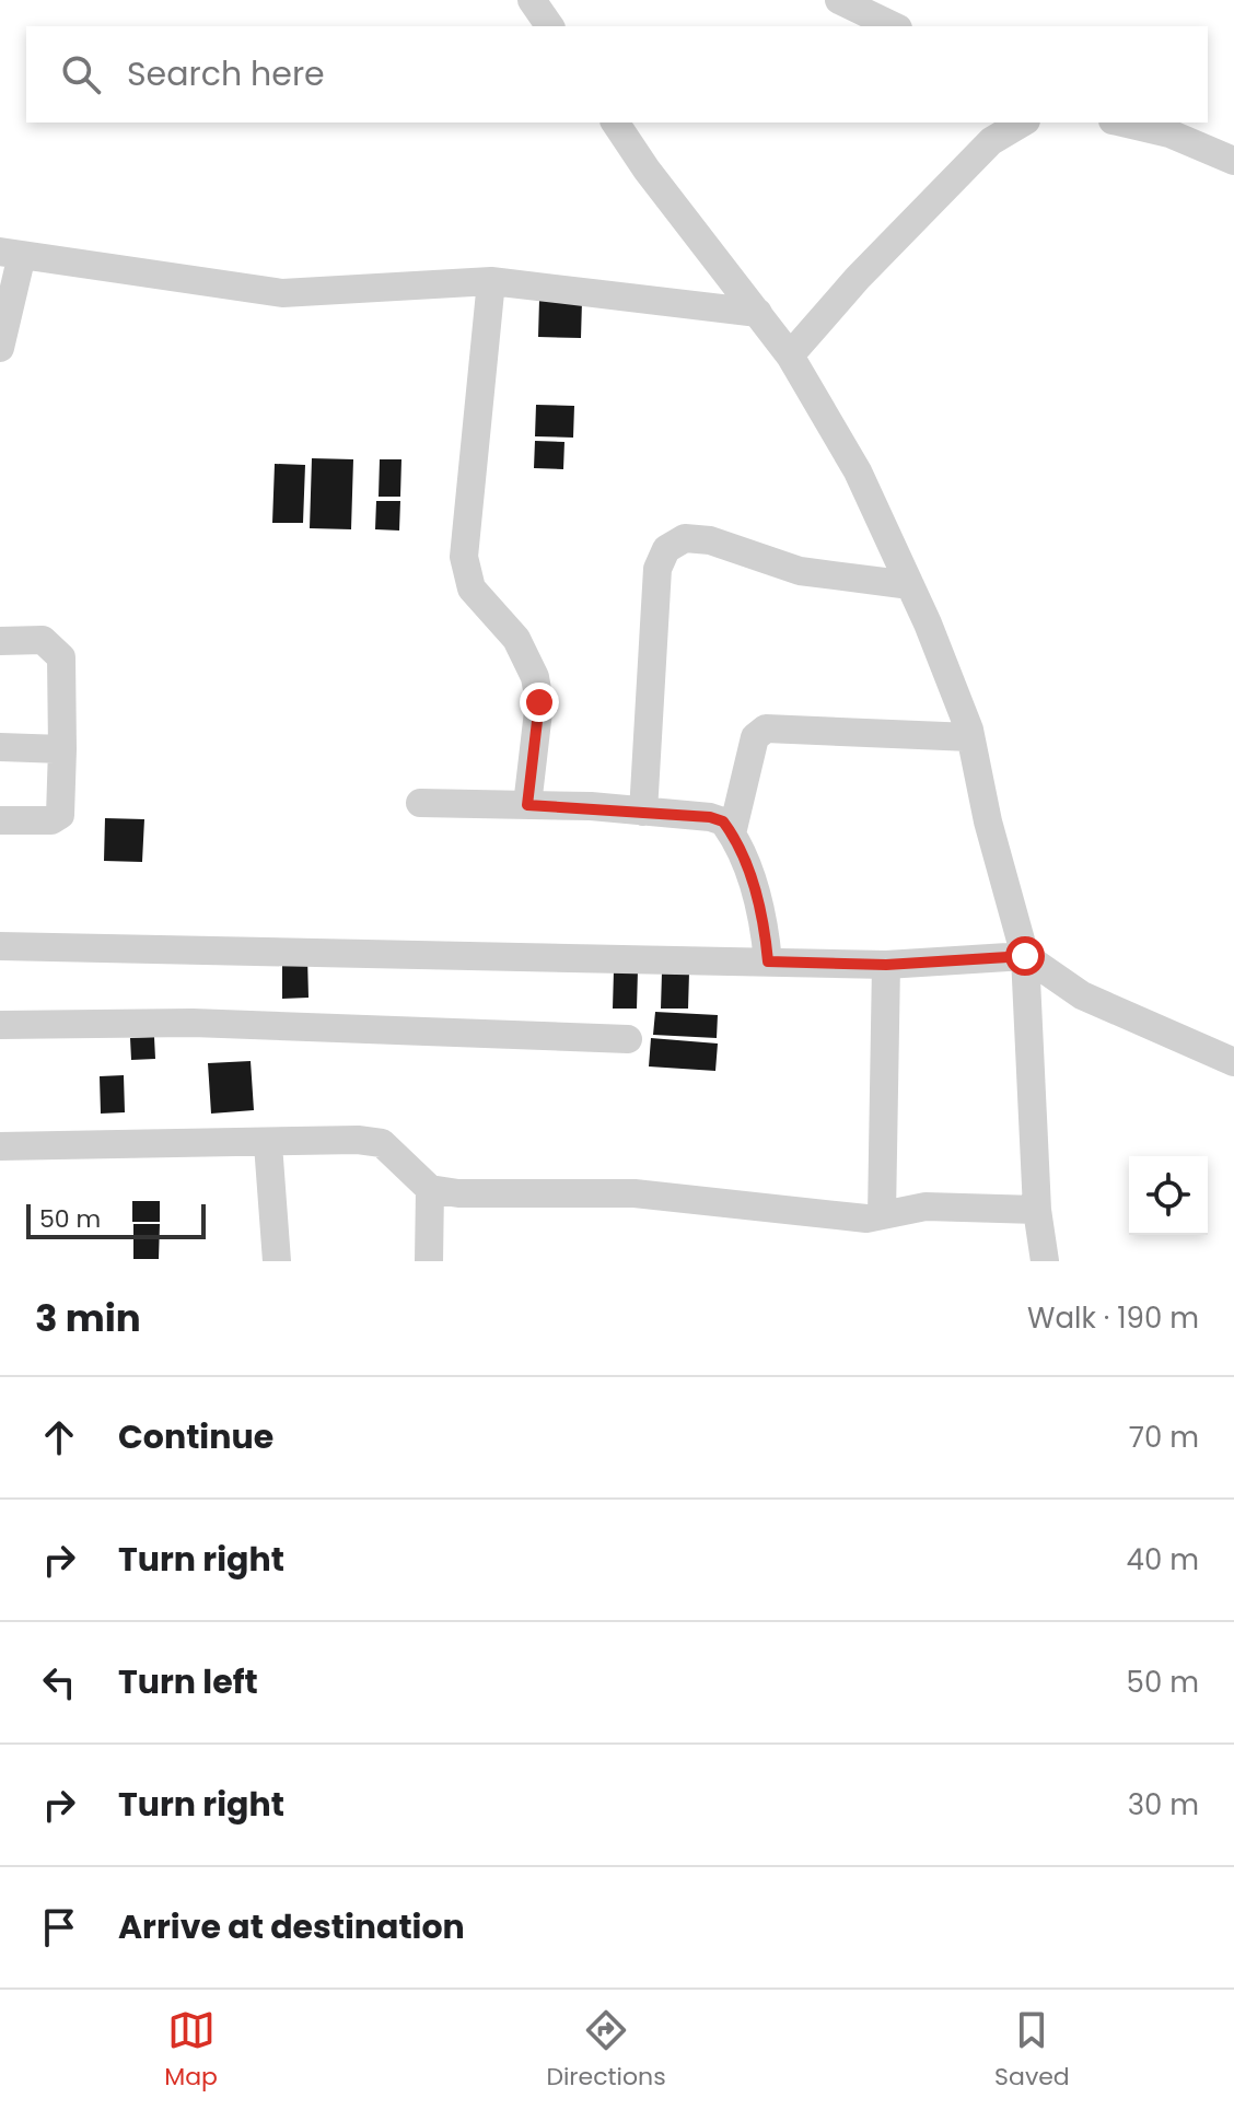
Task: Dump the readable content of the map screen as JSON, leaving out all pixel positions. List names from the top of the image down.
{
  "scale_bar": "50 m",
  "page": {
    "search": "Search here",
    "scale": "50 m",
    "heading": ["3 min", "Walk · 190 m"],
    "list": [
      ["Continue", "70 m"],
      ["Turn right", "40 m"],
      ["Turn left", "50 m"],
      ["Turn right", "30 m"],
      "Arrive at destination"
    ],
    "nav": ["Map", "Directions", "Saved"]
  }
}
